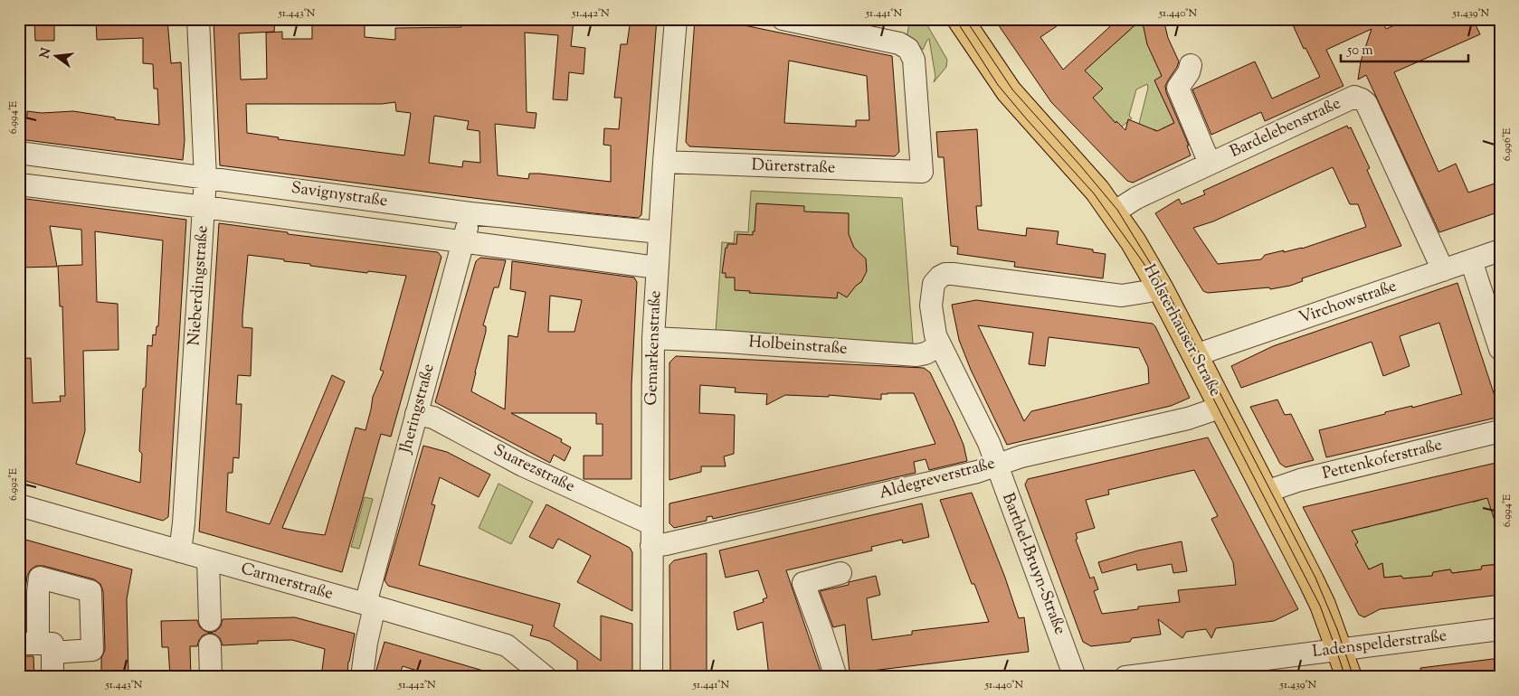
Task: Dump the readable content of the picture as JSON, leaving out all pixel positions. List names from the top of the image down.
{
  "streets": {
    "main road": ["Holsterhauser Straße"],
    "street": [
      "Bardelebenstraße",
      "Dürerstraße",
      "Savignystraße",
      "Nieberdingstraße",
      "Virchowstraße",
      "Holbeinstraße",
      "Gemarkenstraße",
      "Jheringstraße",
      "Pettenkoferstraße",
      "Suarezstraße",
      "Aldegreverstraße",
      "Barthel-Bruyn-Straße",
      "Carmerstraße",
      "Ladenspelderstraße"
    ]
  },
  "crossings": [
    ["Bardelebenstraße", "Virchowstraße"],
    ["Bardelebenstraße", "Holsterhauser Straße"],
    ["Dürerstraße", "Gemarkenstraße"],
    ["Savignystraße", "Nieberdingstraße"],
    ["Savignystraße", "Gemarkenstraße"],
    ["Savignystraße", "Jheringstraße"],
    ["Nieberdingstraße", "Carmerstraße"],
    ["Virchowstraße", "Holsterhauser Straße"],
    ["Holsterhauser Straße", "Pettenkoferstraße"],
    ["Holsterhauser Straße", "Aldegreverstraße"],
    ["Holsterhauser Straße", "Barthel-Bruyn-Straße"],
    ["Holsterhauser Straße", "Ladenspelderstraße"],
    ["Holbeinstraße", "Gemarkenstraße"],
    ["Holbeinstraße", "Barthel-Bruyn-Straße"],
    ["Gemarkenstraße", "Suarezstraße"],
    ["Gemarkenstraße", "Aldegreverstraße"],
    ["Jheringstraße", "Suarezstraße"],
    ["Jheringstraße", "Carmerstraße"],
    ["Aldegreverstraße", "Barthel-Bruyn-Straße"]
  ],
  "scale_bar": "50 m",
  "north": "left",
  "coordinates": [
    "51.443°N",
    "51.442°N",
    "51.441°N",
    "51.440°N",
    "51.439°N",
    "6.994°E",
    "6.996°E",
    "6.992°E"
  ]
}
